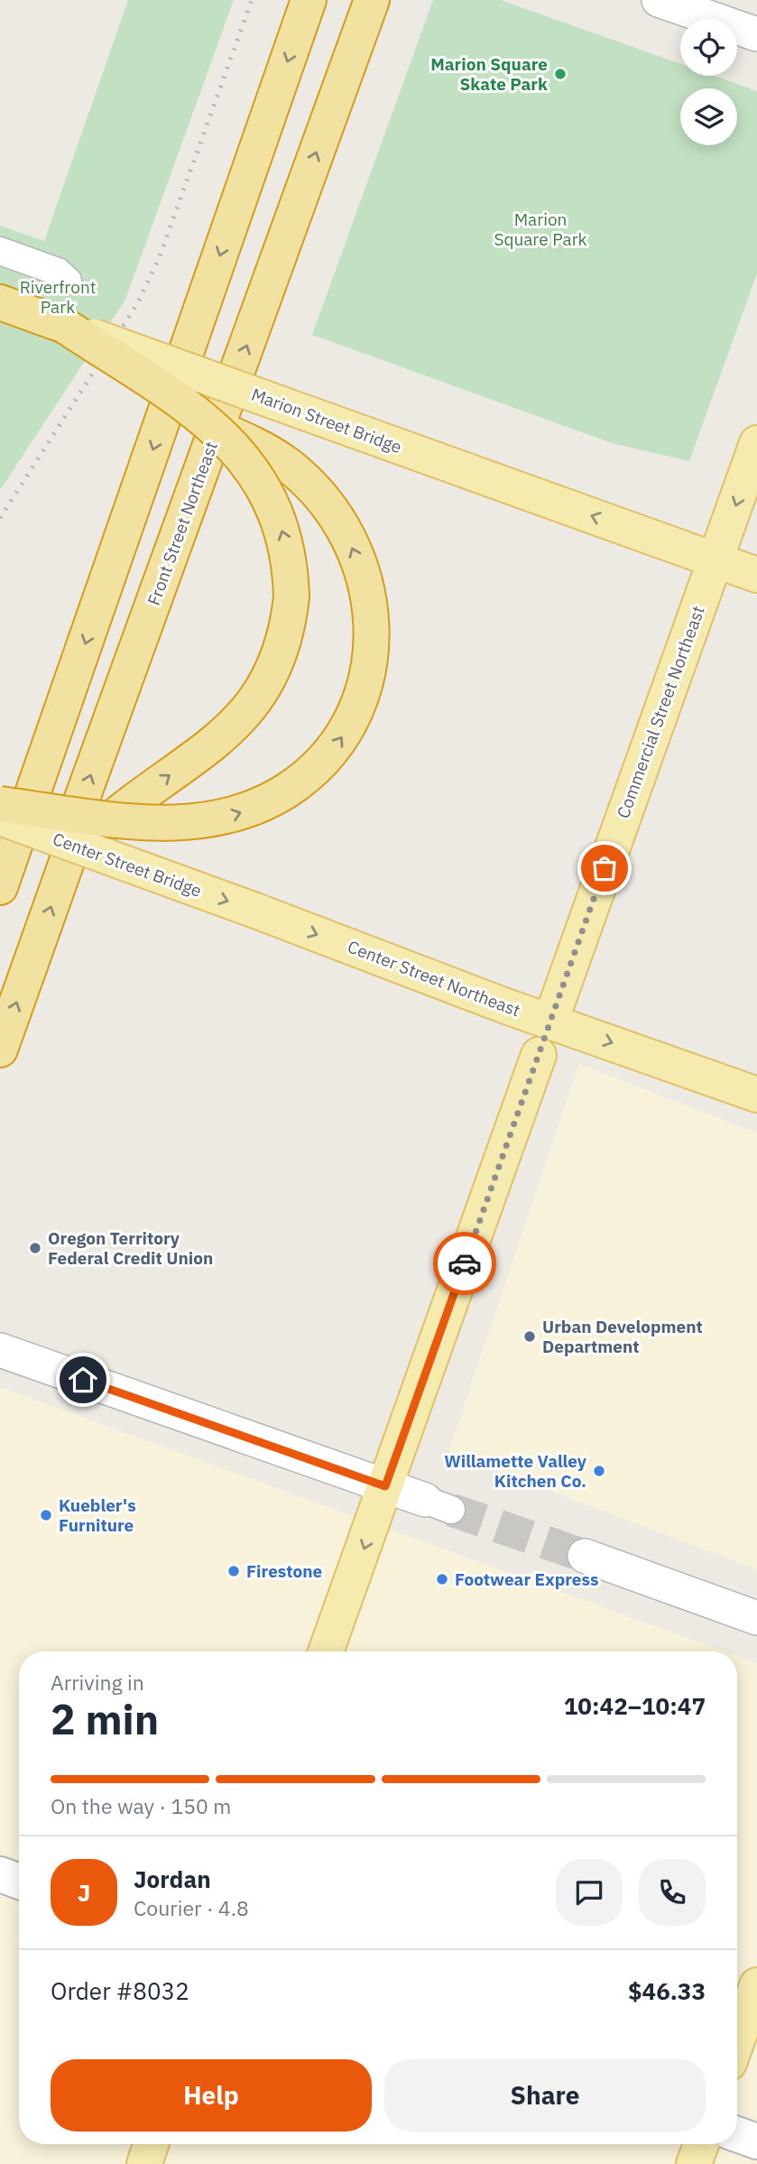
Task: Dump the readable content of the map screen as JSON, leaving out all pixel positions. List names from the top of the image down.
{
  "streets": {
    "highway": ["Marion Street Bridge", "Front Street Northeast"],
    "main road": ["Commercial Street Northeast", "Center Street Bridge", "Center Street Northeast"]
  },
  "crossings": [
    ["Marion Street Bridge", "Commercial Street Northeast"],
    ["Commercial Street Northeast", "Center Street Northeast"],
    ["Center Street Bridge", "Center Street Northeast"]
  ],
  "one_way": ["Marion Street Bridge", "Center Street Bridge", "Center Street Northeast"],
  "parks": ["Marion Square Park", "Riverfront Park"],
  "places": [
    "Marion Square Skate Park",
    "Oregon Territory Federal Credit Union",
    "Urban Development Department",
    "Willamette Valley Kitchen Co.",
    "Kuebler's Furniture",
    "Firestone",
    "Footwear Express"
  ],
  "page": {
    "heading": ["2 min", "Arriving in", "10:42–10:47"],
    "panel": [
      "Jordan",
      "Courier · 4.8",
      "Order #8032",
      "$46.33"
    ],
    "bar": "On the way · 150 m",
    "round": "J",
    "buttons": ["Help", "Share"]
  }
}
